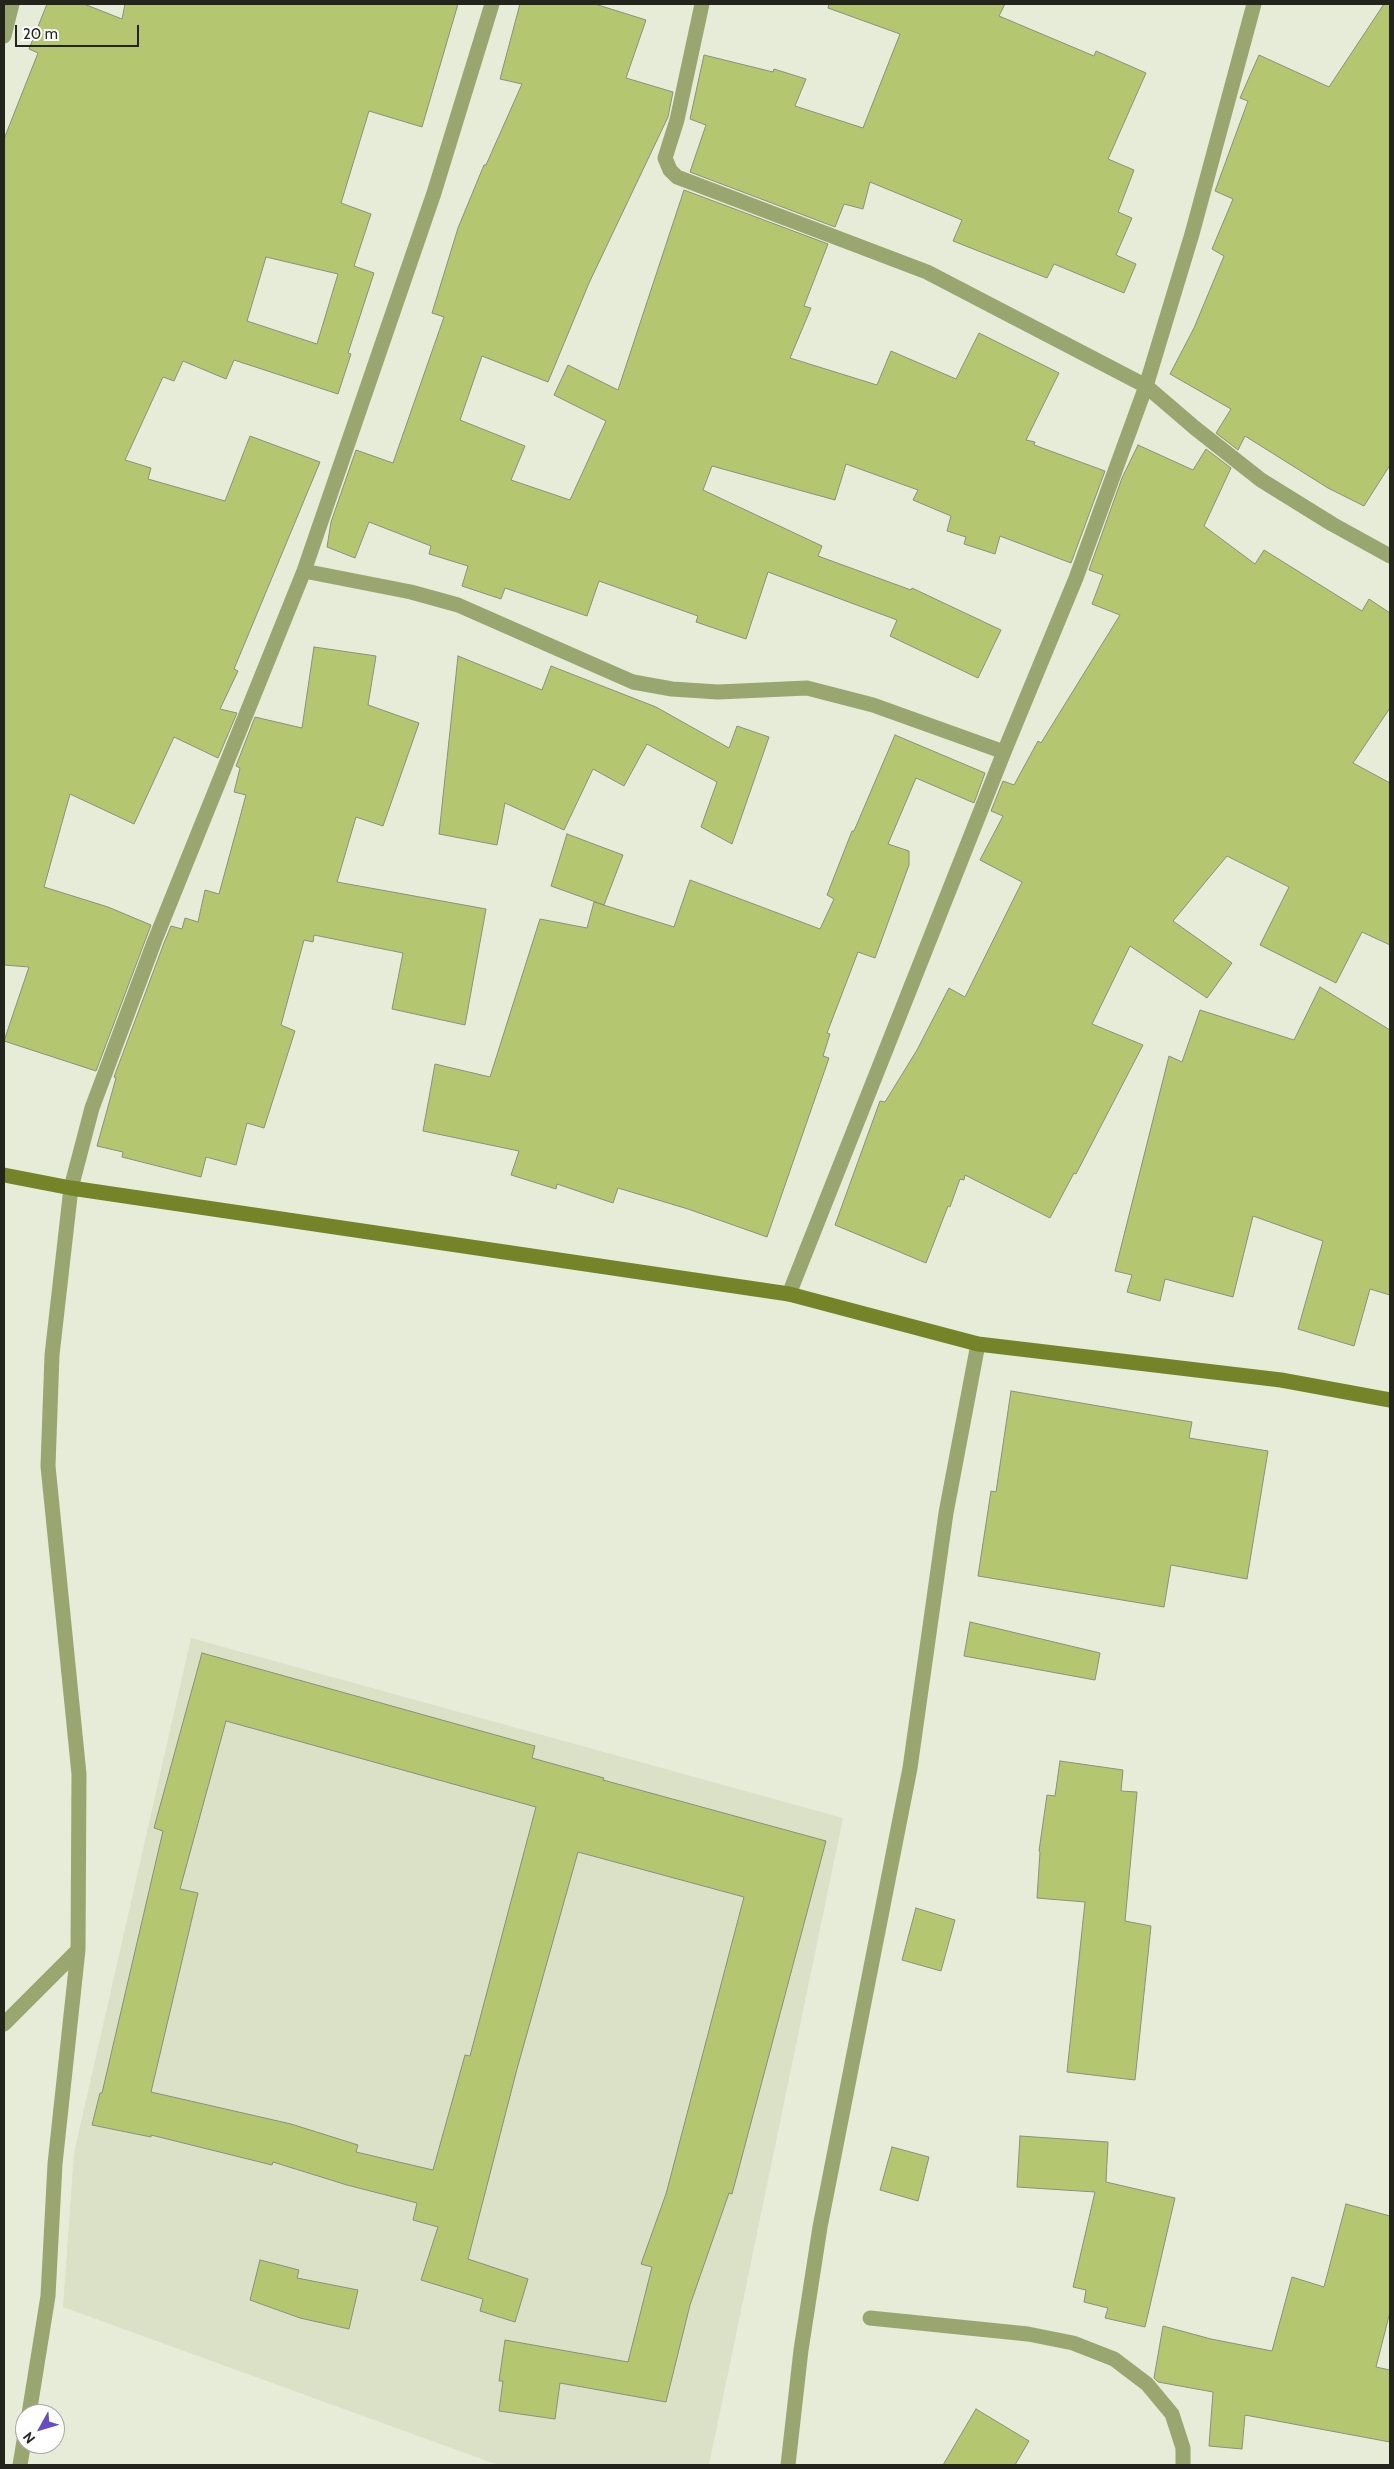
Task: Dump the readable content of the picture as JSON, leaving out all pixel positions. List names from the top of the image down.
{
  "scale_bar": "20 m",
  "north": "bottom left"
}
